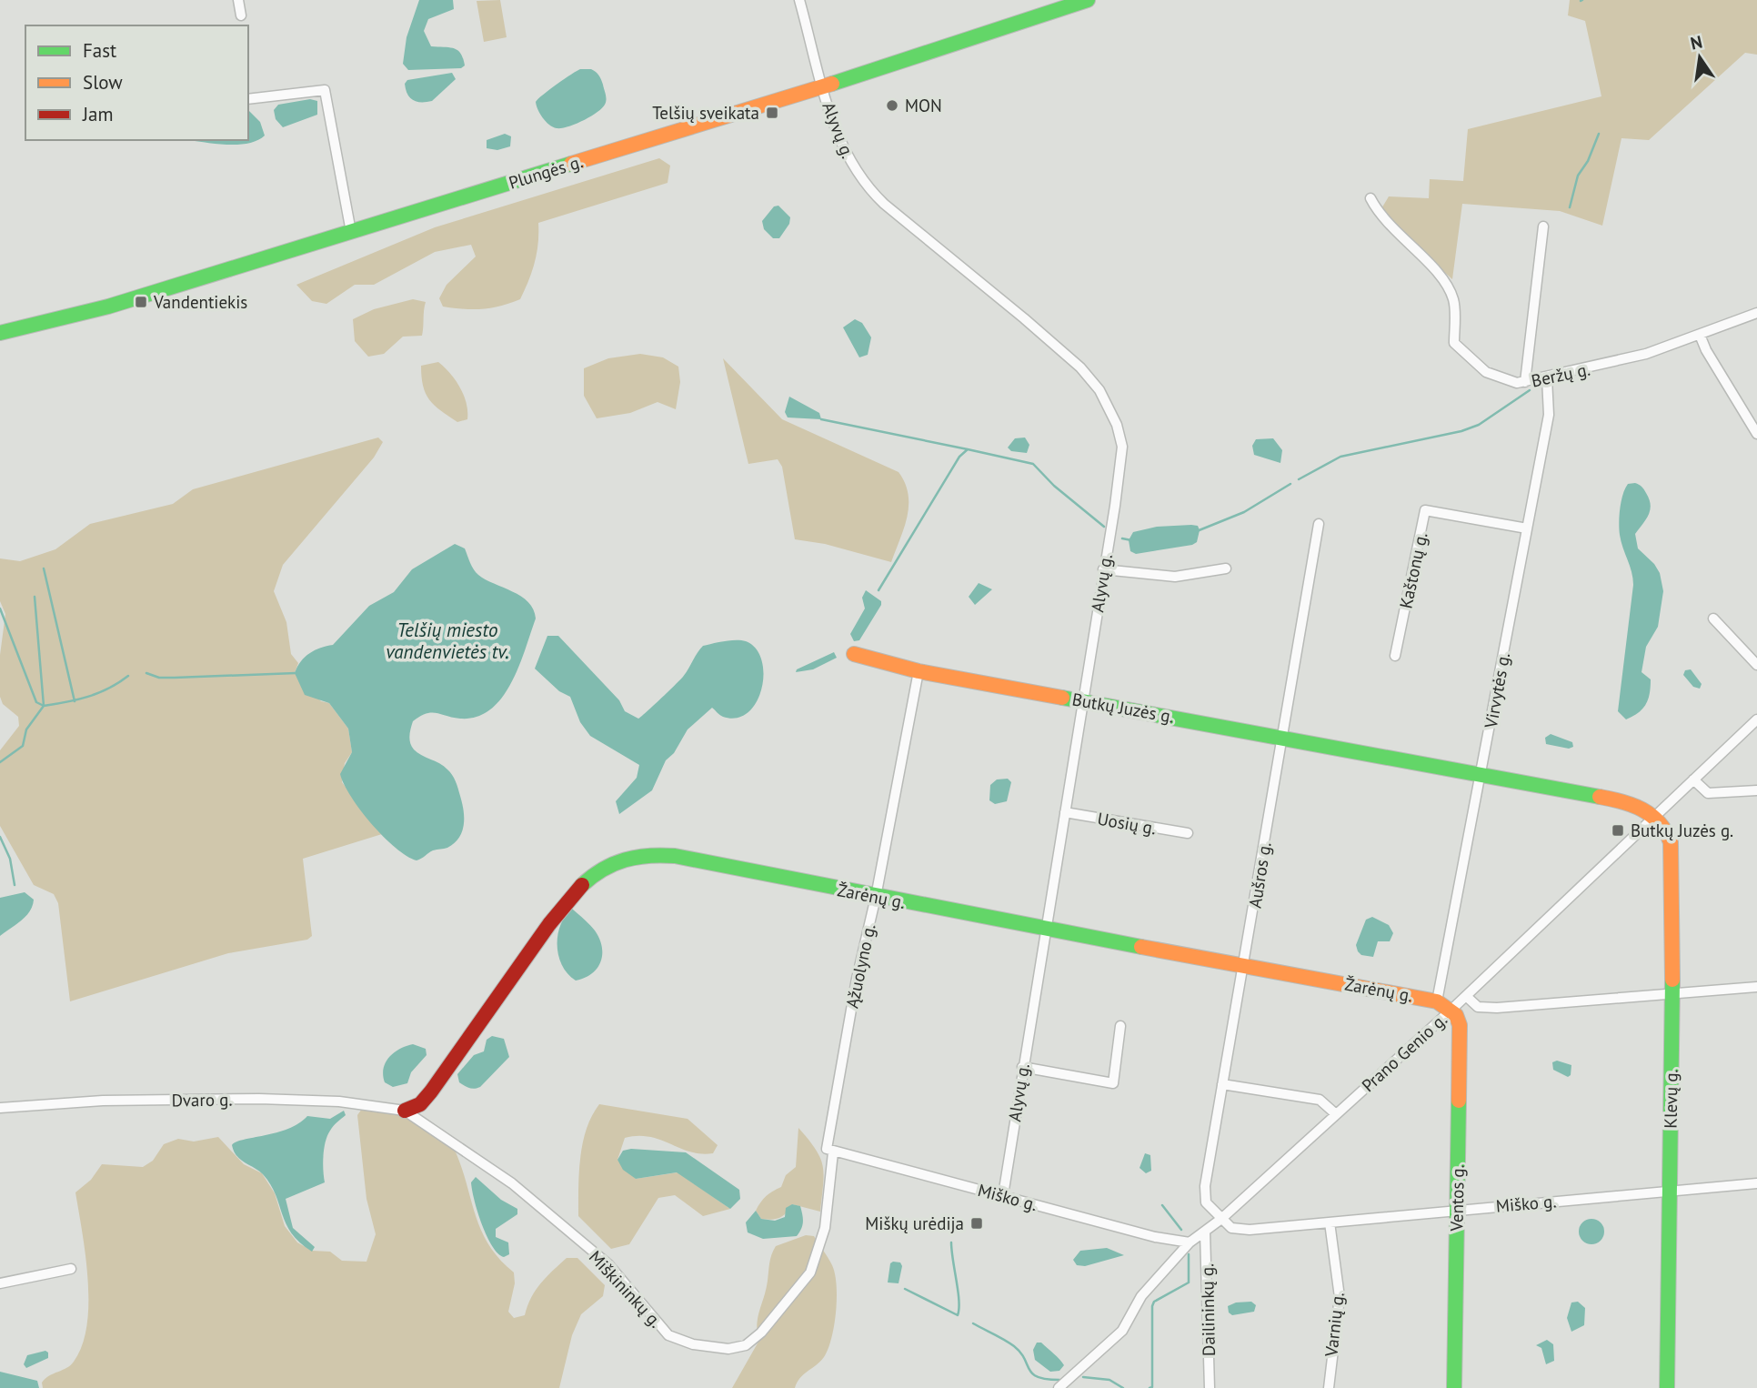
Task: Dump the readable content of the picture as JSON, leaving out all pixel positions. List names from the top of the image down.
{
  "streets": {
    "street": [
      "Alyvų g.",
      "Plungės g.",
      "Beržų g.",
      "Kaštonų g.",
      "Virvytės g.",
      "Butkų Juzės g.",
      "Uosių g.",
      "Aušros g.",
      "Žarėnų g.",
      "Ąžuolyno g.",
      "Prano Genio g.",
      "Klevų g.",
      "Dvaro g.",
      "Miško g.",
      "Ventos g.",
      "Miškininkų g.",
      "Dailininkų g.",
      "Varnių g."
    ]
  },
  "crossings": [
    ["Alyvų g.", "Plungės g."],
    ["Alyvų g.", "Butkų Juzės g."],
    ["Alyvų g.", "Uosių g."],
    ["Alyvų g.", "Žarėnų g."],
    ["Alyvų g.", "Miško g."],
    ["Beržų g.", "Virvytės g."],
    ["Kaštonų g.", "Virvytės g."],
    ["Virvytės g.", "Butkų Juzės g."],
    ["Virvytės g.", "Žarėnų g."],
    ["Butkų Juzės g.", "Aušros g."],
    ["Butkų Juzės g.", "Ąžuolyno g."],
    ["Butkų Juzės g.", "Prano Genio g."],
    ["Butkų Juzės g.", "Klevų g."],
    ["Aušros g.", "Žarėnų g."],
    ["Aušros g.", "Prano Genio g."],
    ["Aušros g.", "Miško g."],
    ["Žarėnų g.", "Ąžuolyno g."],
    ["Žarėnų g.", "Prano Genio g."],
    ["Žarėnų g.", "Dvaro g."],
    ["Žarėnų g.", "Ventos g."],
    ["Žarėnų g.", "Miškininkų g."],
    ["Ąžuolyno g.", "Miško g."],
    ["Ąžuolyno g.", "Miškininkų g."],
    ["Prano Genio g.", "Klevų g."],
    ["Prano Genio g.", "Miško g."],
    ["Prano Genio g.", "Ventos g."],
    ["Prano Genio g.", "Dailininkų g."],
    ["Klevų g.", "Miško g."],
    ["Dvaro g.", "Miškininkų g."],
    ["Miško g.", "Ventos g."],
    ["Miško g.", "Miškininkų g."],
    ["Miško g.", "Varnių g."]
  ],
  "water": ["Telšių miesto vandenvietės tv."],
  "places": {
    "other": ["MON"],
    "transit": [
      "Telšių sveikata",
      "Vandentiekis",
      "Butkų Juzės g.",
      "Miškų urėdija"
    ]
  },
  "legend": ["Fast", "Slow", "Jam"],
  "north": "top"
}
